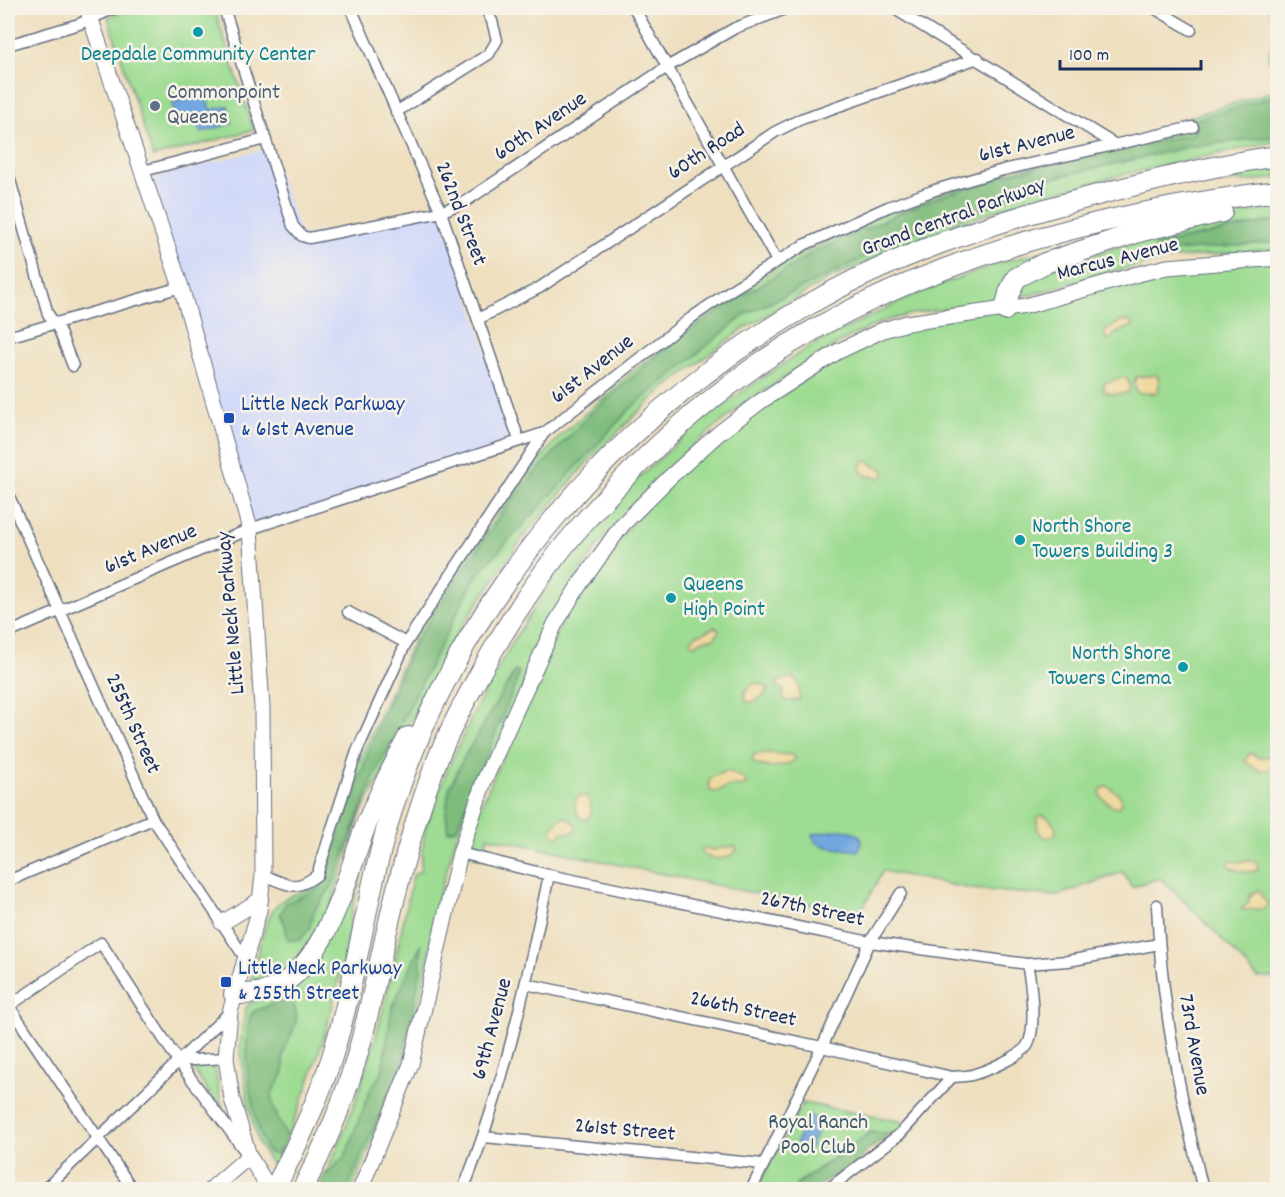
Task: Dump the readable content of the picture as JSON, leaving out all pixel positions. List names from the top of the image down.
{
  "streets": {
    "highway": ["Grand Central Parkway"],
    "main road": ["Marcus Avenue", "Little Neck Parkway"],
    "street": [
      "60th Avenue",
      "61st Avenue",
      "60th Road",
      "262nd Street",
      "255th Street",
      "267th Street",
      "266th Street",
      "69th Avenue",
      "73rd Avenue",
      "261st Street"
    ]
  },
  "crossings": [
    ["60th Avenue", "262nd Street"],
    ["61st Avenue", "262nd Street"],
    ["61st Avenue", "Little Neck Parkway"],
    ["61st Avenue", "255th Street"],
    ["60th Road", "262nd Street"],
    ["Grand Central Parkway", "Little Neck Parkway"],
    ["Marcus Avenue", "267th Street"],
    ["Little Neck Parkway", "255th Street"],
    ["267th Street", "69th Avenue"],
    ["267th Street", "73rd Avenue"],
    ["266th Street", "69th Avenue"],
    ["69th Avenue", "261st Street"]
  ],
  "parks": ["Royal Ranch Pool Club"],
  "places": {
    "other": [
      "Deepdale Community Center",
      "Commonpoint Queens",
      "North Shore Towers Building 3",
      "Queens High Point",
      "North Shore Towers Cinema"
    ],
    "transit": ["Little Neck Parkway & 61st Avenue", "Little Neck Parkway & 255th Street"]
  },
  "scale_bar": "100 m"
}
